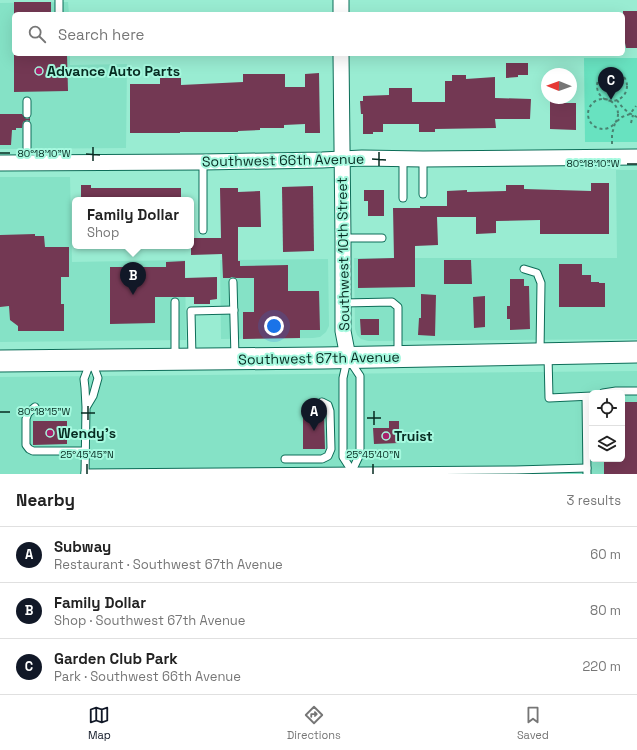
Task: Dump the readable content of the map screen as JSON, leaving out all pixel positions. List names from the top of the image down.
{
  "streets": {
    "main road": ["Southwest 67th Avenue"],
    "street": ["Southwest 66th Avenue", "Southwest 10th Street"]
  },
  "crossings": [
    ["Southwest 66th Avenue", "Southwest 10th Street"],
    ["Southwest 10th Street", "Southwest 67th Avenue"]
  ],
  "places": ["Advance Auto Parts", "Wendy's", "Truist"],
  "north": "left",
  "page": {
    "search": "Search here",
    "pins": ["C", "B", "A"],
    "popup": ["Family Dollar", "Shop"],
    "heading": ["Nearby", "3 results"],
    "list": [
      {
        "mark": "A",
        "name": "Subway",
        "note": "Restaurant · Southwest 67th Avenue",
        "value": "60 m"
      },
      {
        "mark": "B",
        "name": "Family Dollar",
        "note": "Shop · Southwest 67th Avenue",
        "value": "80 m"
      },
      {
        "mark": "C",
        "name": "Garden Club Park",
        "note": "Park · Southwest 66th Avenue",
        "value": "220 m"
      }
    ],
    "nav": ["Map", "Directions", "Saved"]
  },
  "coordinates": [
    "80°18'10\"W",
    "80°18'15\"W",
    "25°45'45\"N",
    "25°45'40\"N"
  ]
}
